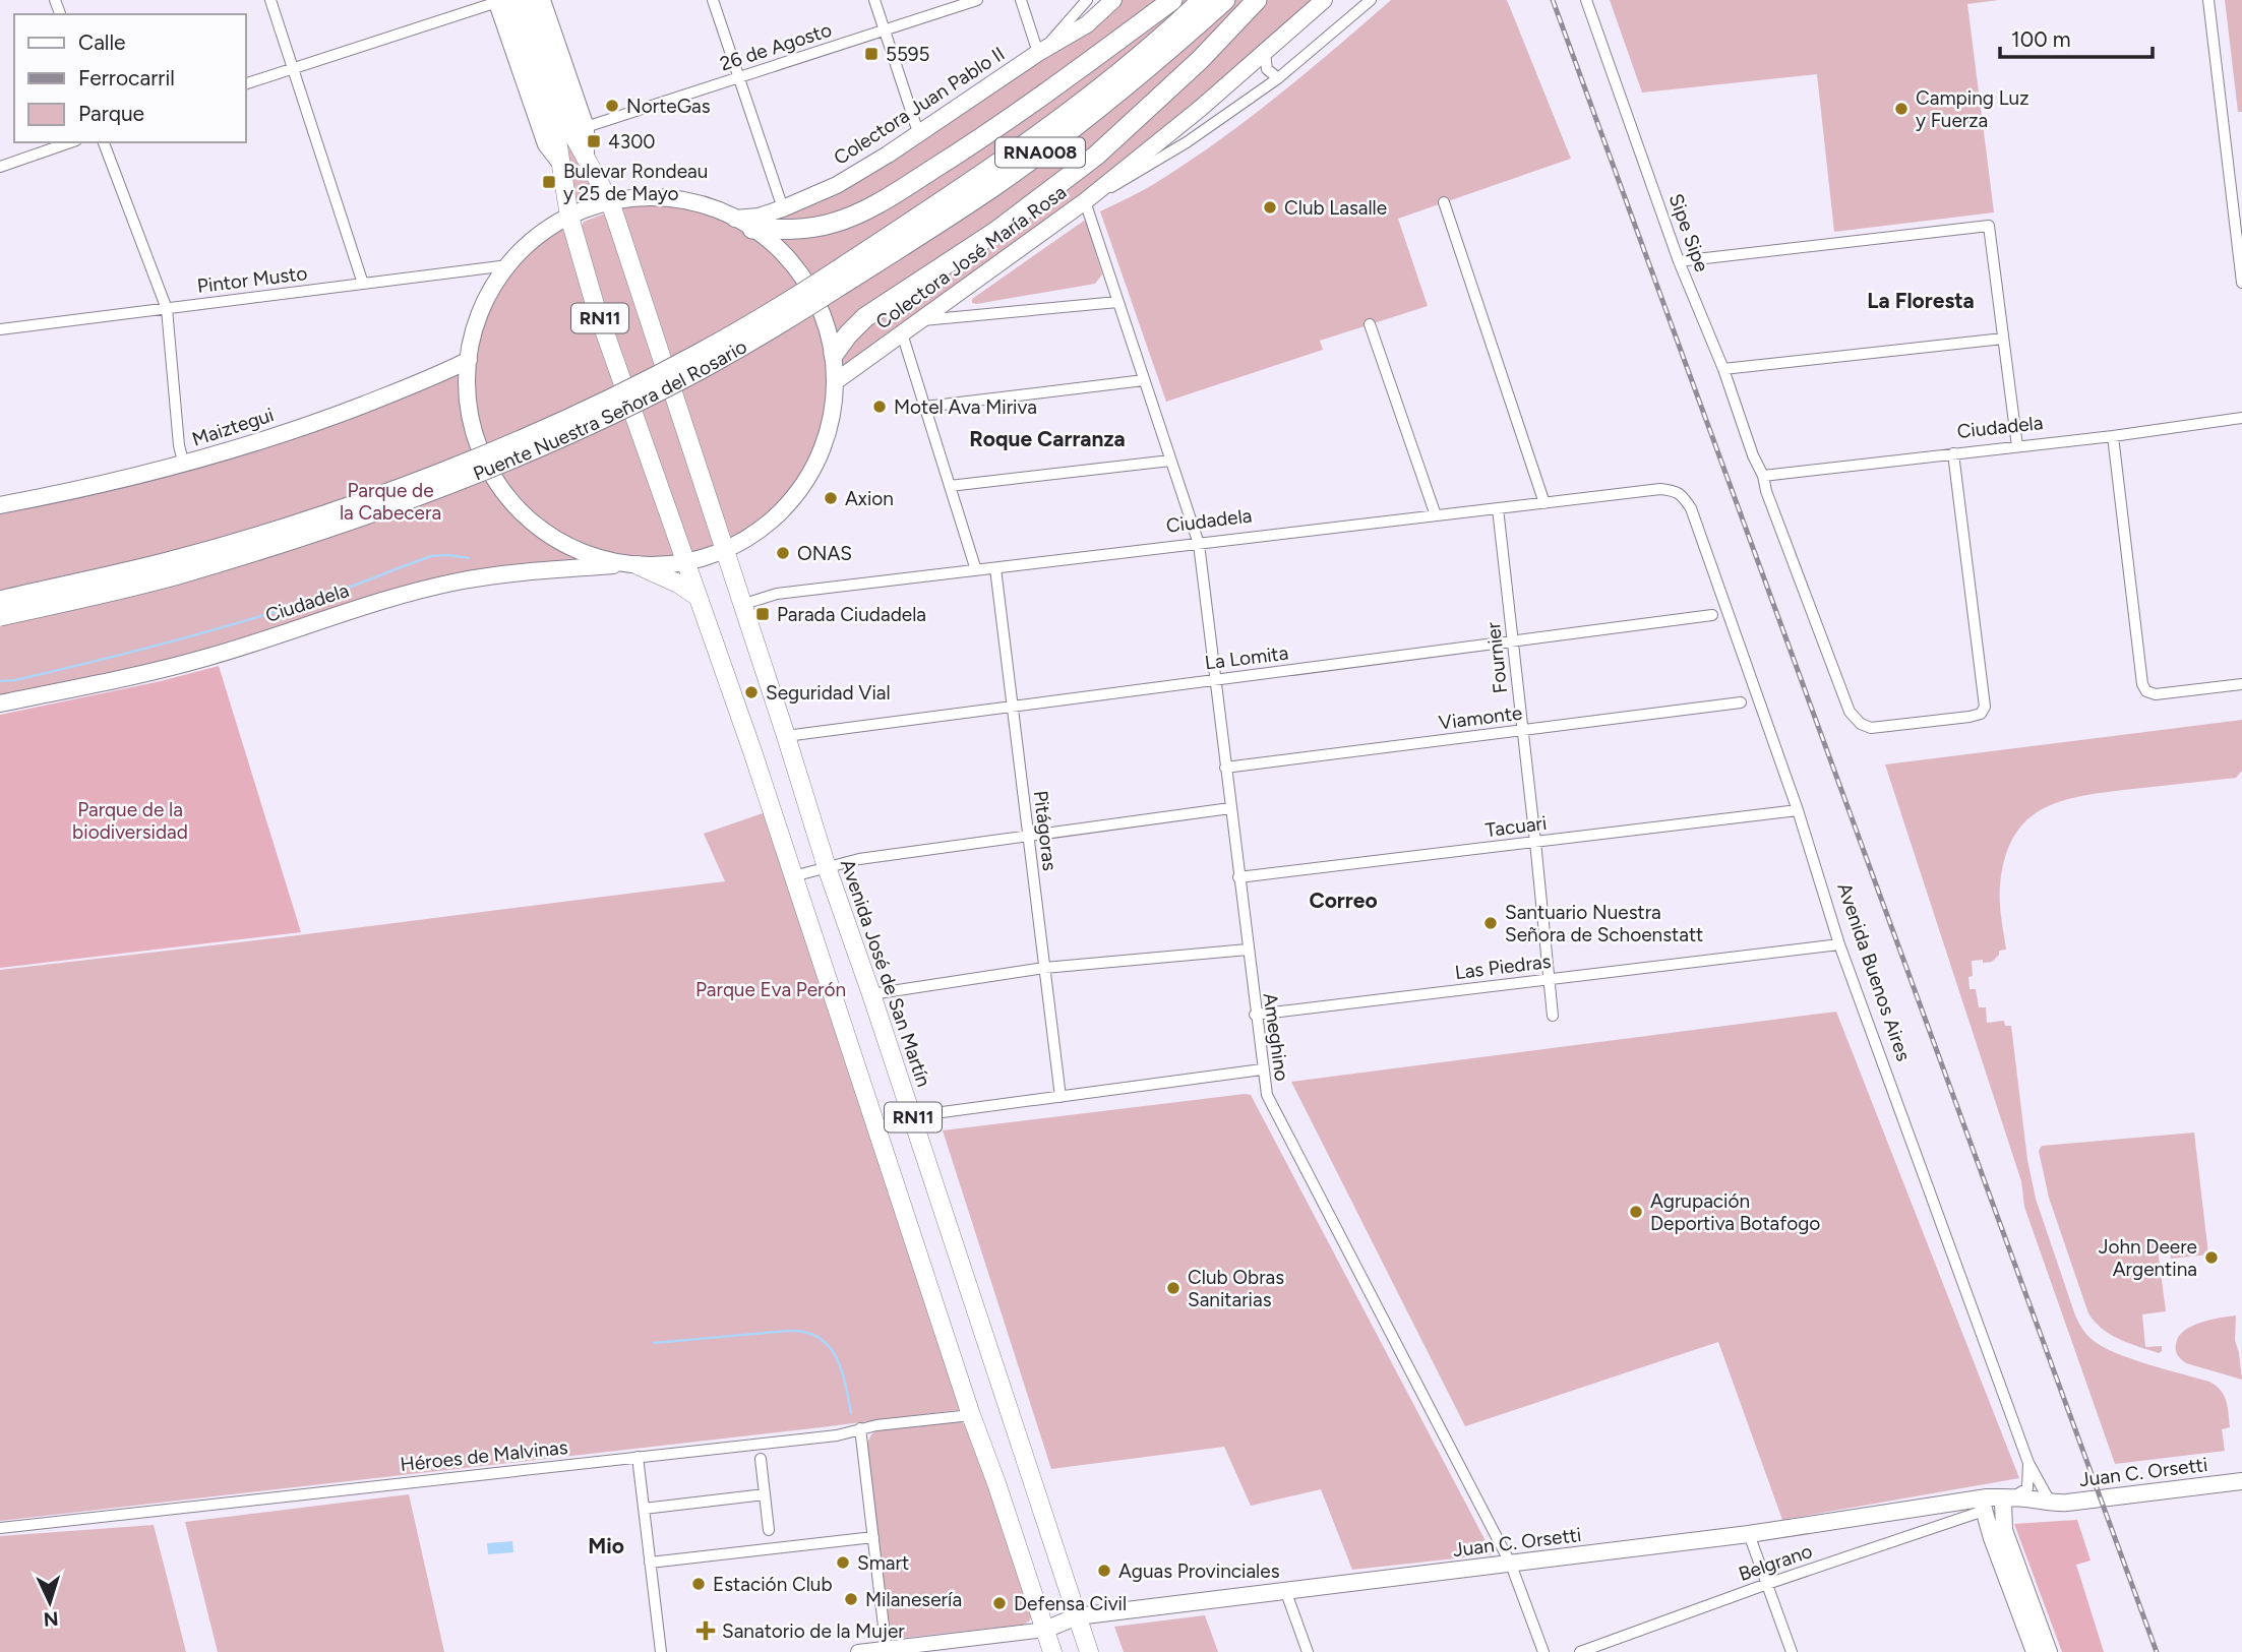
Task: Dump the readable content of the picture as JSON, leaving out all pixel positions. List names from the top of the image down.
{
  "streets": {
    "highway": ["RNA008", "Puente Nuestra Señora del Rosario"],
    "main road": [
      "Colectora Juan Pablo II",
      "Colectora José María Rosa",
      "RN11",
      "Maiztegui",
      "Ciudadela",
      "Avenida José de San Martín",
      "Juan C. Orsetti"
    ],
    "street": [
      "26 de Agosto",
      "Sipe Sipe",
      "Pintor Musto",
      "La Lomita",
      "Fournier",
      "Viamonte",
      "Tacuari",
      "Pitágoras",
      "Las Piedras",
      "Avenida Buenos Aires",
      "Ameghino",
      "Héroes de Malvinas",
      "Belgrano"
    ]
  },
  "crossings": [
    ["Colectora Juan Pablo II", "Ciudadela"],
    ["RNA008", "Puente Nuestra Señora del Rosario"],
    ["Sipe Sipe", "Ciudadela"],
    ["Colectora José María Rosa", "Ciudadela"],
    ["Colectora José María Rosa", "Ameghino"],
    ["Pintor Musto", "Ciudadela"],
    ["RN11", "Ciudadela"],
    ["RN11", "Avenida José de San Martín"],
    ["RN11", "Héroes de Malvinas"],
    ["RN11", "Juan C. Orsetti"],
    ["Maiztegui", "Ciudadela"],
    ["Ciudadela", "Fournier"],
    ["Ciudadela", "Pitágoras"],
    ["Ciudadela", "Avenida Buenos Aires"],
    ["Ciudadela", "Avenida José de San Martín"],
    ["Ciudadela", "Ameghino"],
    ["La Lomita", "Fournier"],
    ["La Lomita", "Pitágoras"],
    ["La Lomita", "Avenida José de San Martín"],
    ["La Lomita", "Ameghino"],
    ["Fournier", "Viamonte"],
    ["Fournier", "Tacuari"],
    ["Fournier", "Las Piedras"],
    ["Viamonte", "Ameghino"],
    ["Tacuari", "Avenida Buenos Aires"],
    ["Tacuari", "Ameghino"],
    ["Las Piedras", "Avenida Buenos Aires"],
    ["Las Piedras", "Ameghino"],
    ["Avenida Buenos Aires", "Juan C. Orsetti"],
    ["Avenida José de San Martín", "Juan C. Orsetti"],
    ["Ameghino", "Juan C. Orsetti"],
    ["Juan C. Orsetti", "Belgrano"]
  ],
  "districts": [
    "La Floresta",
    "Roque Carranza",
    "Correo",
    "Mio"
  ],
  "parks": ["Parque de la Cabecera", "Parque de la biodiversidad", "Parque Eva Perón"],
  "places": {
    "transit": [
      "5595",
      "4300",
      "Bulevar Rondeau y 25 de Mayo",
      "Parada Ciudadela"
    ],
    "other": [
      "NorteGas",
      "Camping Luz y Fuerza",
      "Club Lasalle",
      "Motel Ava Miriva",
      "Axion",
      "ONAS",
      "Seguridad Vial",
      "Santuario Nuestra Señora de Schoenstatt",
      "Agrupación Deportiva Botafogo",
      "John Deere Argentina",
      "Club Obras Sanitarias",
      "Smart",
      "Aguas Provinciales",
      "Estación Club",
      "Milanesería",
      "Defensa Civil"
    ],
    "health": ["Sanatorio de la Mujer"]
  },
  "legend": ["Calle", "Ferrocarril", "Parque"],
  "scale_bar": "100 m",
  "north": "bottom"
}
